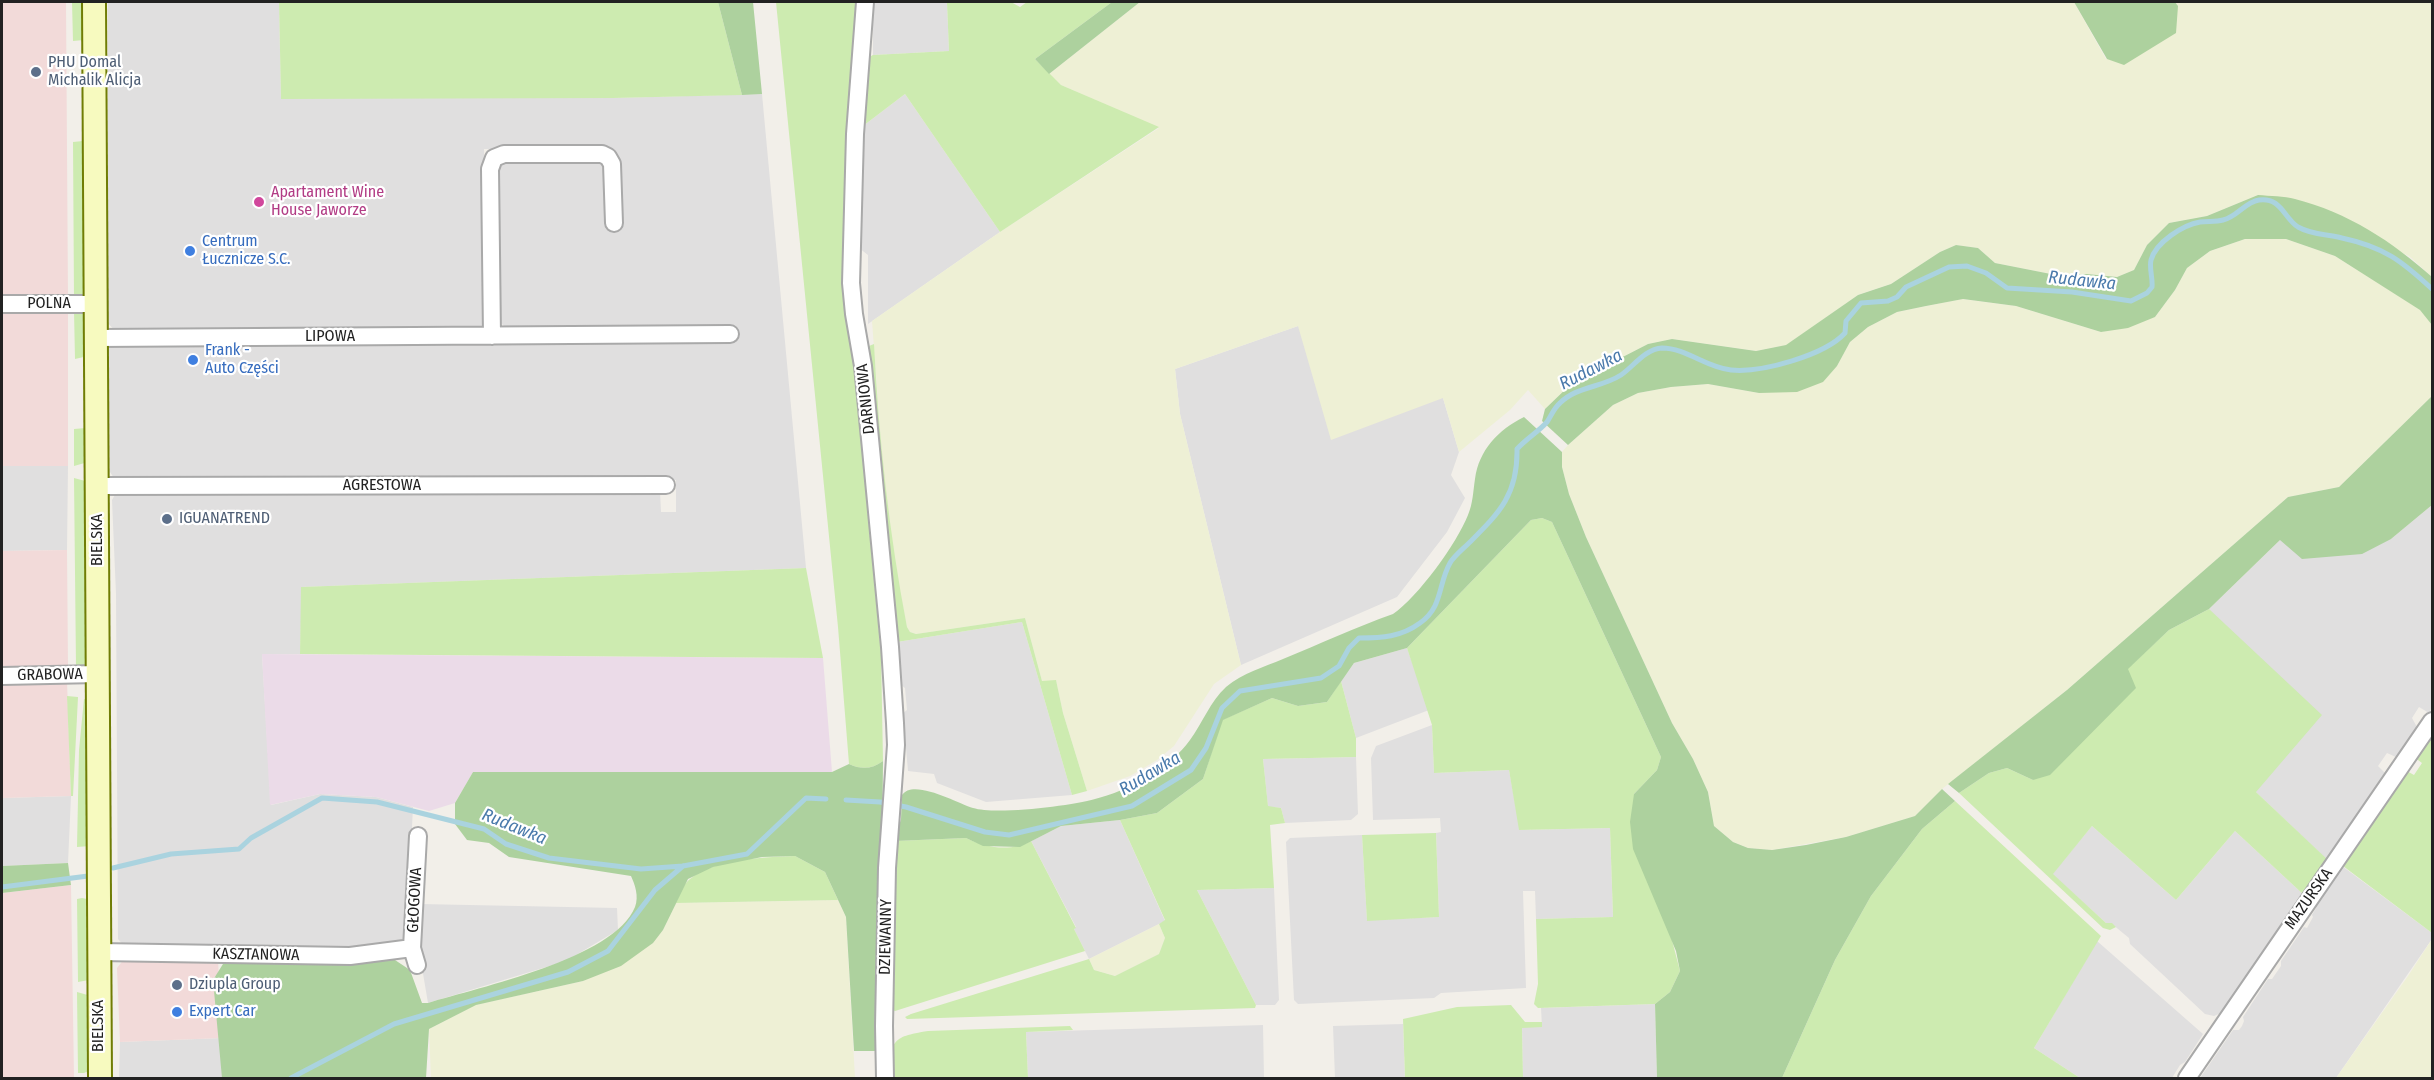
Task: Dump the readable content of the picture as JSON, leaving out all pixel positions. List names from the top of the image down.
{
  "streets": {
    "main road": ["BIELSKA"],
    "street": [
      "POLNA",
      "LIPOWA",
      "DARNIOWA",
      "AGRESTOWA",
      "GRABOWA",
      "MAZURSKA",
      "GŁOGOWA",
      "DZIEWANNY",
      "KASZTANOWA"
    ]
  },
  "crossings": [
    ["POLNA", "BIELSKA"],
    ["LIPOWA", "BIELSKA"],
    ["DARNIOWA", "DZIEWANNY"],
    ["AGRESTOWA", "BIELSKA"],
    ["BIELSKA", "GRABOWA"],
    ["BIELSKA", "KASZTANOWA"],
    ["GŁOGOWA", "KASZTANOWA"]
  ],
  "water": ["Rudawka"],
  "places": [
    "PHU Domal Michalik Alicja",
    "Apartament Wine House Jaworze",
    "Centrum Łucznicze S.C.",
    "Frank - Auto Części",
    "IGUANATREND",
    "Dziupla Group",
    "Expert Car"
  ]
}
